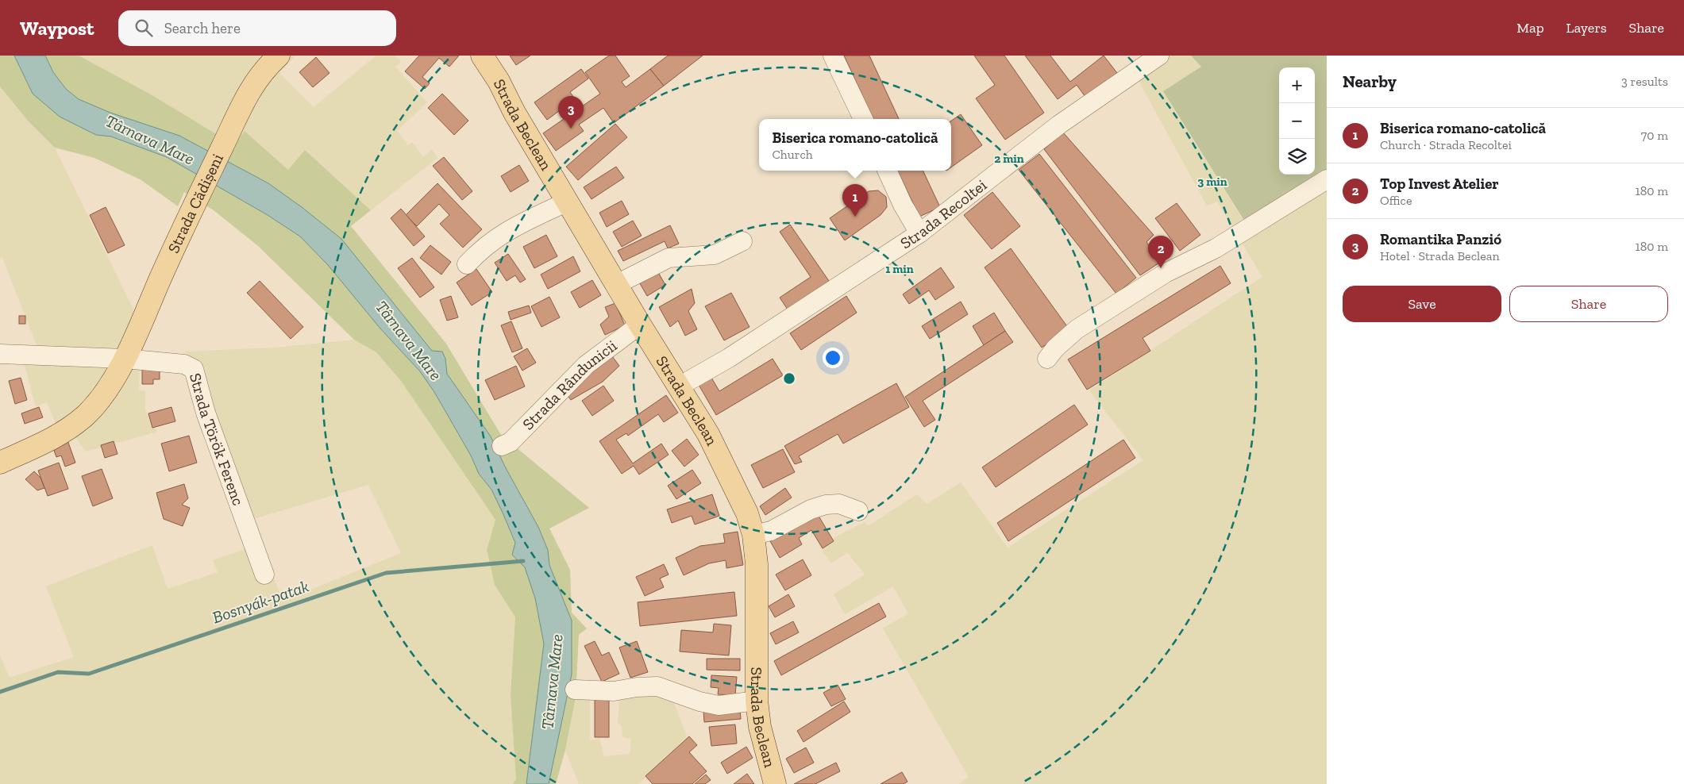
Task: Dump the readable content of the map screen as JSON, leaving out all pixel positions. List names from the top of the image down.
{
  "streets": {
    "main road": ["Strada Beclean", "Strada Cădișeni"],
    "street": ["Strada Recoltei", "Strada Rândunicii", "Strada Török Ferenc"]
  },
  "crossings": [
    ["Strada Beclean", "Strada Recoltei"],
    ["Strada Beclean", "Strada Rândunicii"],
    ["Strada Cădișeni", "Strada Török Ferenc"]
  ],
  "water": ["Târnava Mare", "Bosnyák-patak"],
  "page": {
    "header": "Waypost",
    "search": "Search here",
    "nav": ["Map", "Layers", "Share"],
    "heading": ["Nearby", "3 results"],
    "map_buttons": ["+", "−"],
    "pins": ["3", "1", "2"],
    "list": [
      {
        "mark": "1",
        "name": "Biserica romano-catolică",
        "note": "Church · Strada Recoltei",
        "value": "70 m"
      },
      {
        "mark": "2",
        "name": "Top Invest Atelier",
        "note": "Office",
        "value": "180 m"
      },
      {
        "mark": "3",
        "name": "Romantika Panzió",
        "note": "Hotel · Strada Beclean",
        "value": "180 m"
      }
    ],
    "popup": ["Biserica romano-catolică", "Church"],
    "buttons": ["Save", "Share"]
  },
  "rings": ["2 min", "3 min", "1 min"]
}
